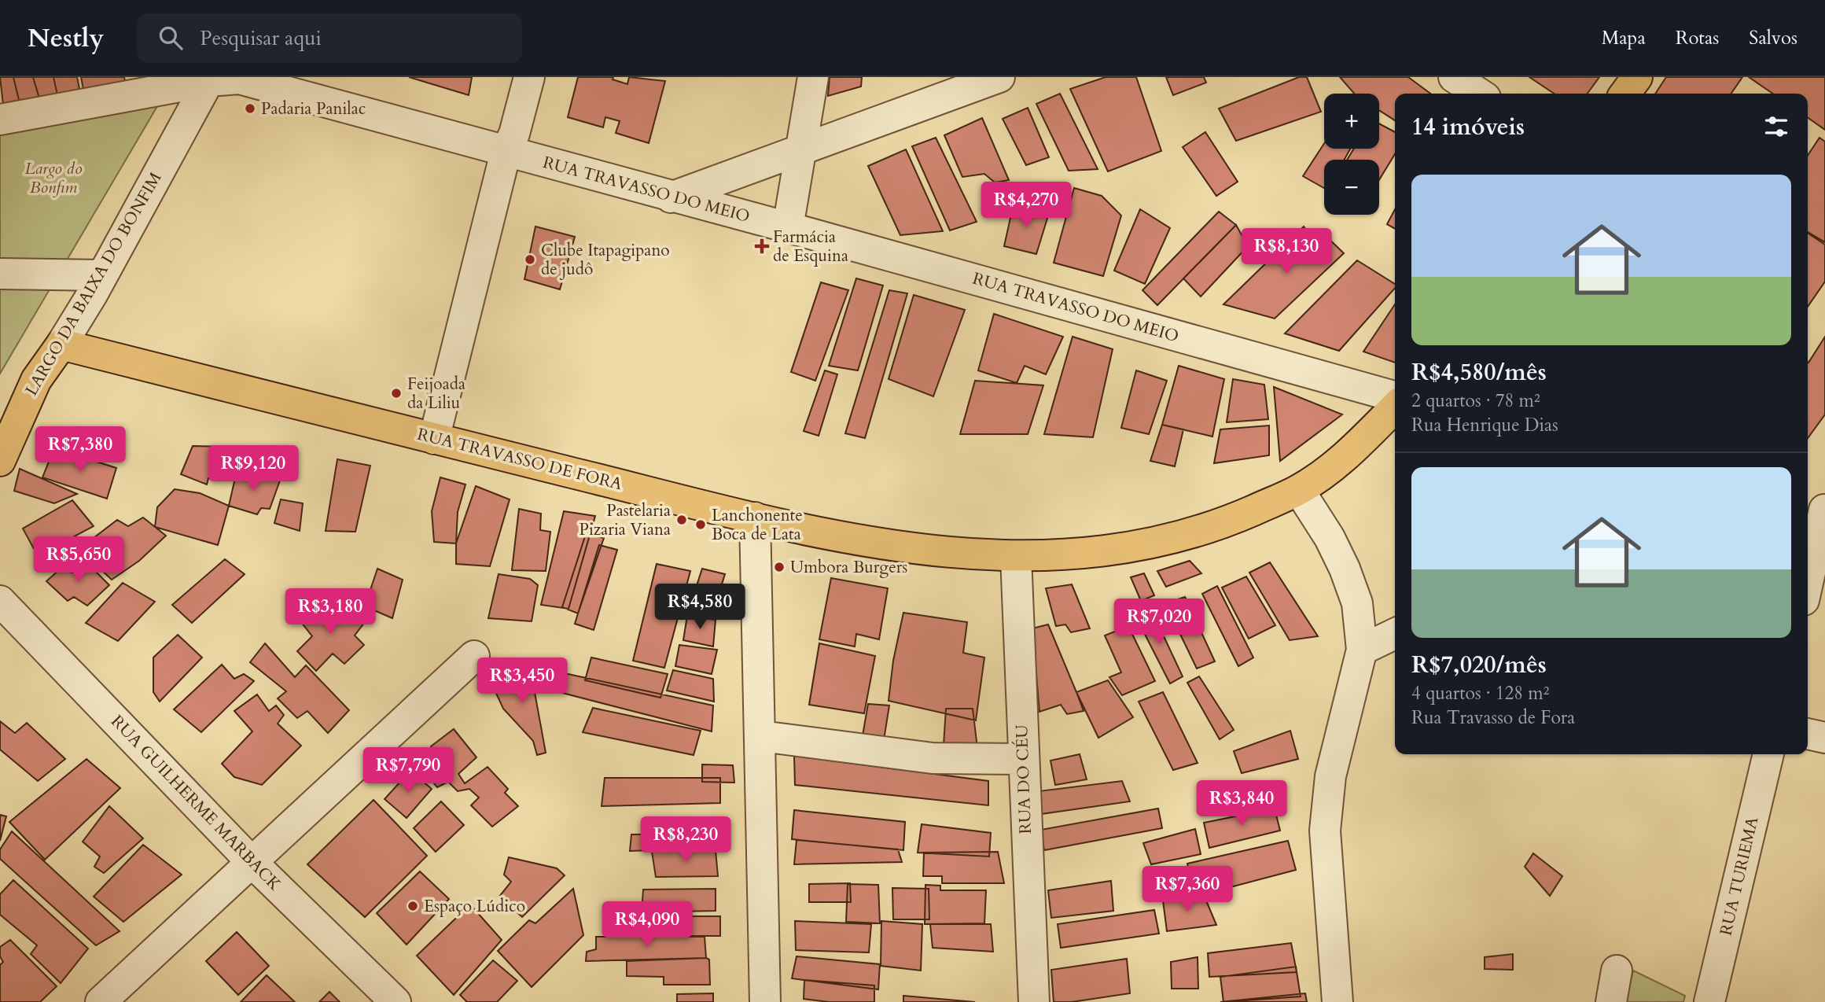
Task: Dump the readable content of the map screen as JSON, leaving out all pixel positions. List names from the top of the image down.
{
  "streets": {
    "main road": ["LARGO DA BAIXA DO BONFIM", "RUA TRAVASSO DE FORA"],
    "street": [
      "RUA TRAVASSO DO MEIO",
      "RUA DO CÉU",
      "RUA GUILHERME MARBACK",
      "RUA TURIEMA"
    ]
  },
  "crossings": [
    ["RUA TRAVASSO DO MEIO", "LARGO DA BAIXA DO BONFIM"],
    ["LARGO DA BAIXA DO BONFIM", "RUA TRAVASSO DE FORA"],
    ["RUA TRAVASSO DE FORA", "RUA DO CÉU"]
  ],
  "parks": ["Largo do Bonfim"],
  "places": {
    "other": [
      "Padaria Panilac",
      "Clube Itapagipano de judô",
      "Feijoada da Liliu",
      "Pastelaria Pizaria Viana",
      "Lanchonente Boca de Lata",
      "Umbora Burgers",
      "Espaço Lúdico"
    ],
    "health": ["Farmácia de Esquina"]
  },
  "page": {
    "header": "Nestly",
    "search": "Pesquisar aqui",
    "nav": ["Mapa", "Rotas", "Salvos"],
    "map_buttons": ["+", "−"],
    "heading": "14 imóveis",
    "list": [
      {
        "name": "R$4,580/mês",
        "note": "2 quartos · 78 m² · Rua Henrique Dias"
      },
      {
        "name": "R$7,020/mês",
        "note": "4 quartos · 128 m² · Rua Travasso de Fora"
      }
    ],
    "price": [
      "R$4,270",
      "R$8,130",
      "R$7,380",
      "R$9,120",
      "R$5,650",
      "R$4,580",
      "R$3,180",
      "R$7,020",
      "R$3,450",
      "R$7,790",
      "R$3,840",
      "R$8,230",
      "R$7,360",
      "R$4,090"
    ]
  }
}
